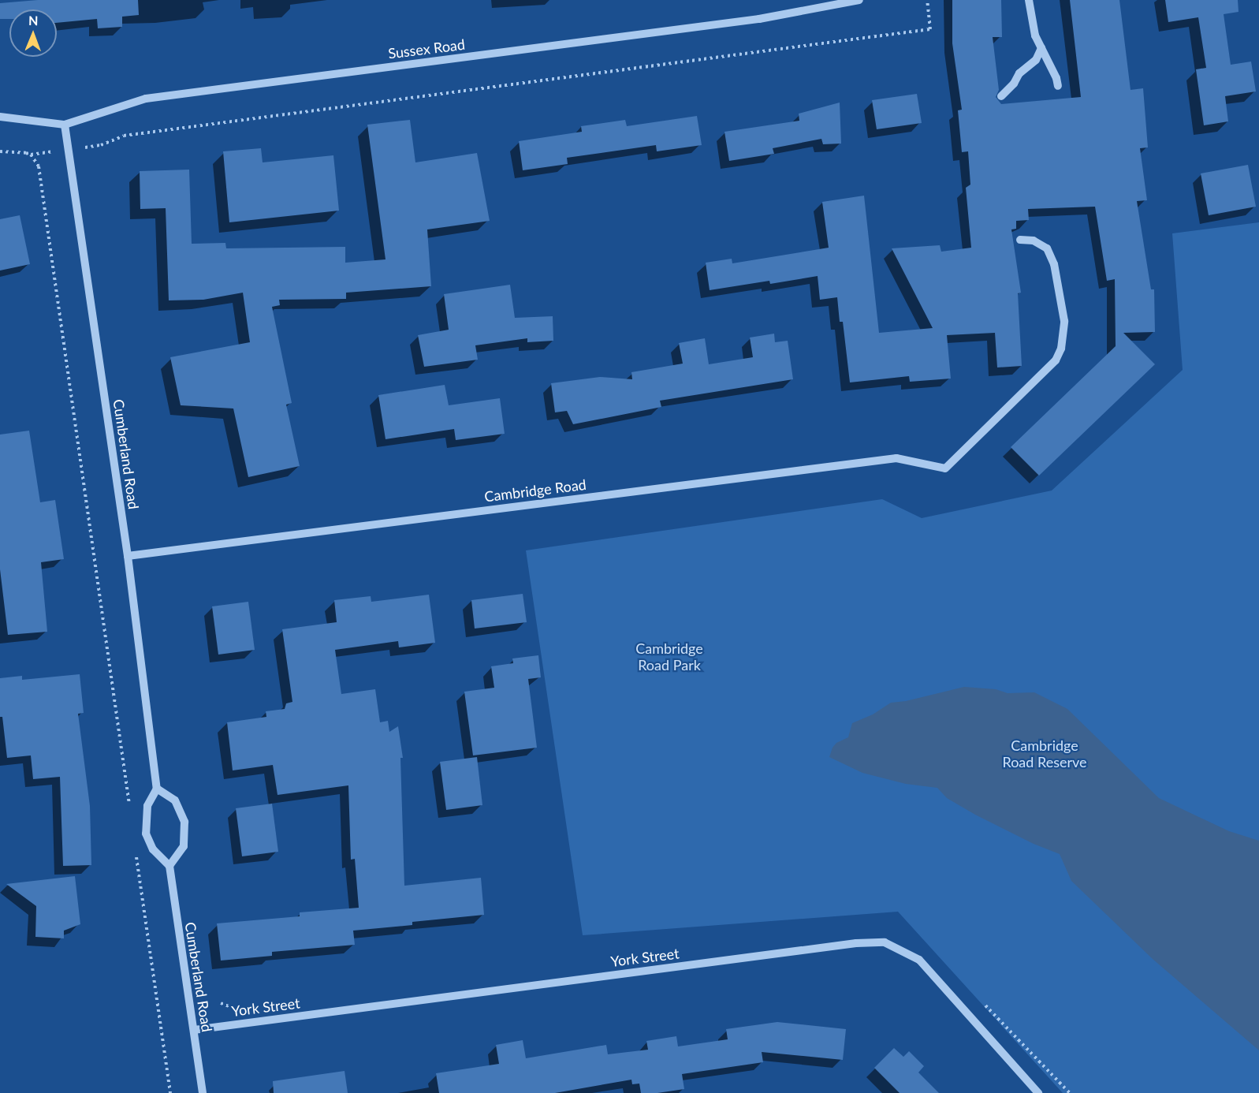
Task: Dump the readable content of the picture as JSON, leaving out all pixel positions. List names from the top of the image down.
{
  "streets": {
    "street": [
      "Sussex Road",
      "Cumberland Road",
      "Cambridge Road",
      "York Street"
    ]
  },
  "crossings": [
    ["Sussex Road", "Cumberland Road"],
    ["Cumberland Road", "Cambridge Road"],
    ["Cumberland Road", "York Street"]
  ],
  "parks": ["Cambridge Road Park", "Cambridge Road Reserve"],
  "north": "top"
}
